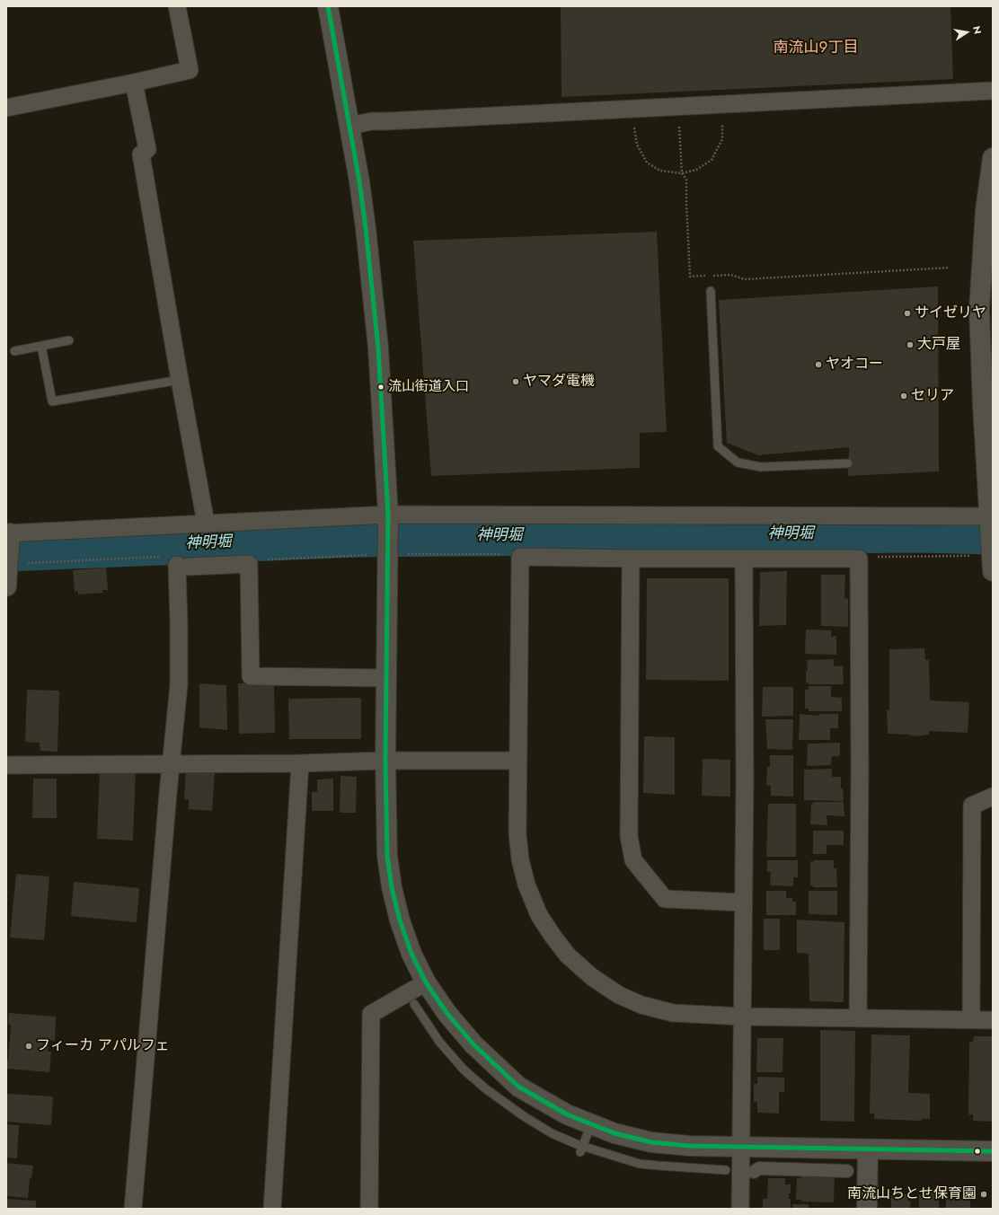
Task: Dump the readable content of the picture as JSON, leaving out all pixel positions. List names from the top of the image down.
{
  "districts": ["南流山9丁目"],
  "water": ["神明堀"],
  "places": [
    "サイゼリヤ",
    "大戸屋",
    "ヤオコー",
    "ヤマダ電機",
    "流山街道入口",
    "セリア",
    "フィーカ アパルフェ",
    "南流山ちとせ保育園"
  ],
  "north": "right"
}
